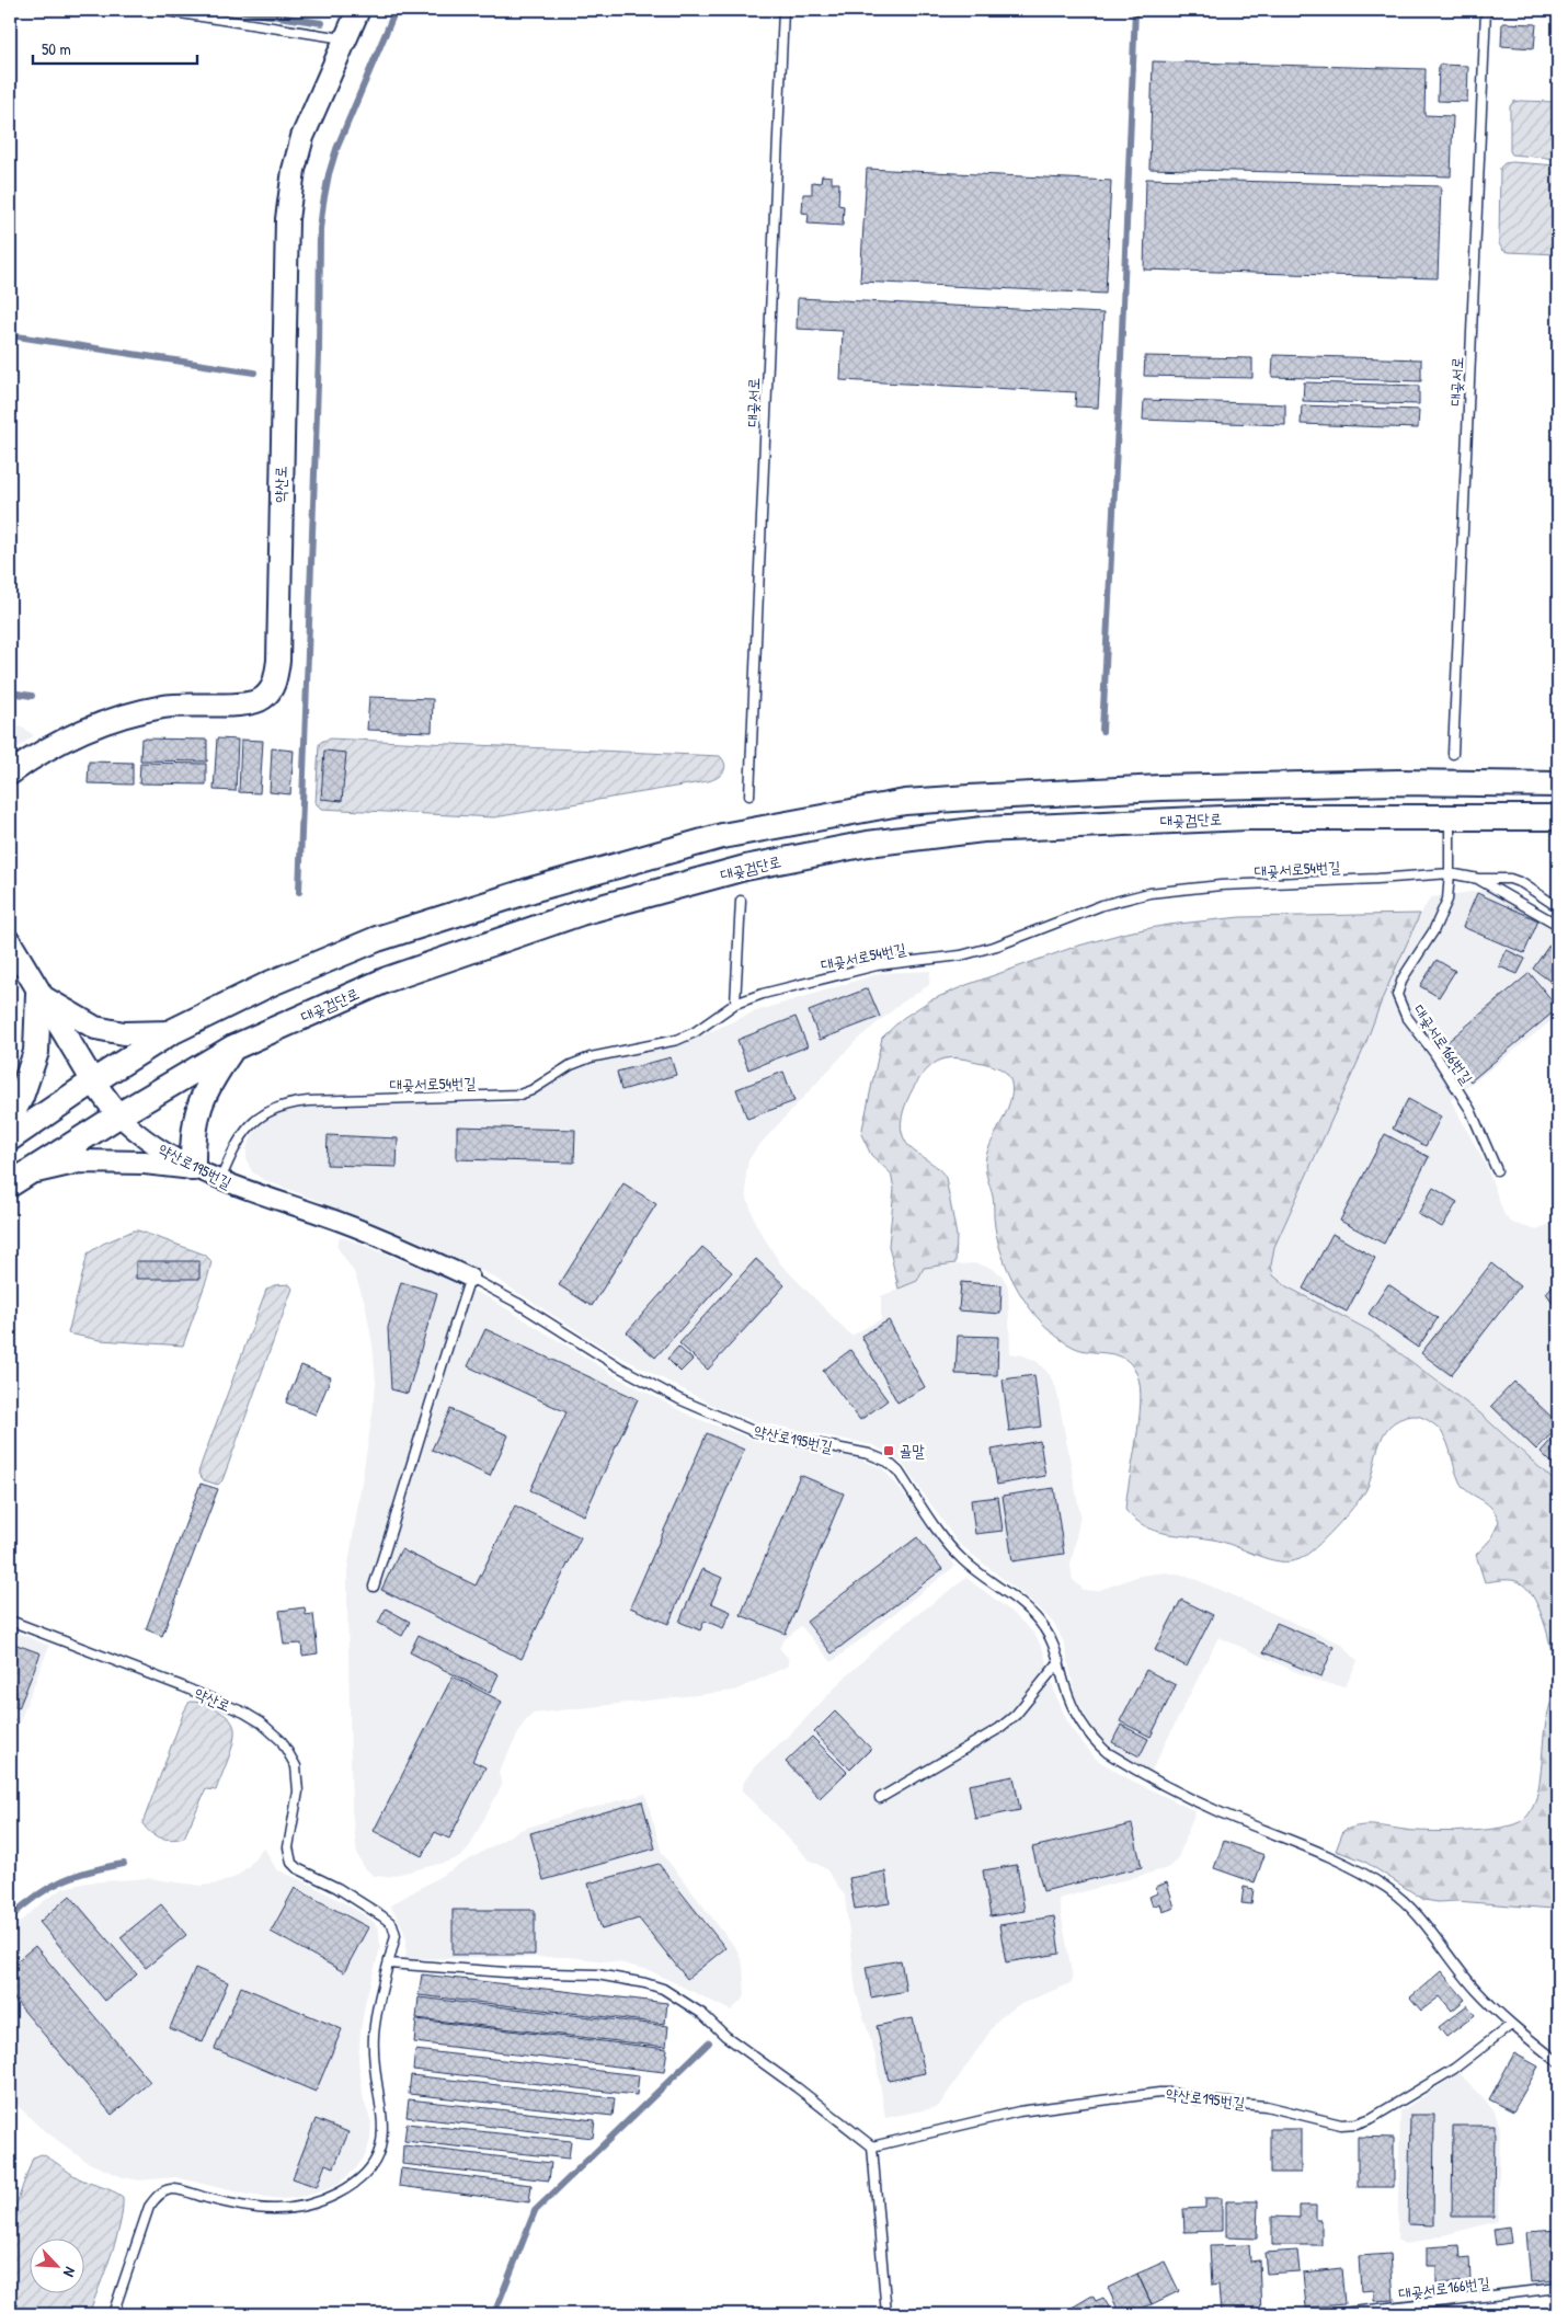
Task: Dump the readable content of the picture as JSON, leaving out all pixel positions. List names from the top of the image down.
{
  "streets": {
    "main road": ["대곶검단로"],
    "street": ["약산로", "약산로195번길"],
    "lane": ["대곶서로", "대곶서로54번길", "대곶서로166번길"]
  },
  "crossings": [
    ["대곶검단로", "약산로195번길"],
    ["대곶서로54번길", "대곶서로166번길"],
    ["대곶서로54번길", "약산로195번길"]
  ],
  "places": {
    "transit": ["골말"]
  },
  "scale_bar": "50 m",
  "north": "bottom right"
}
